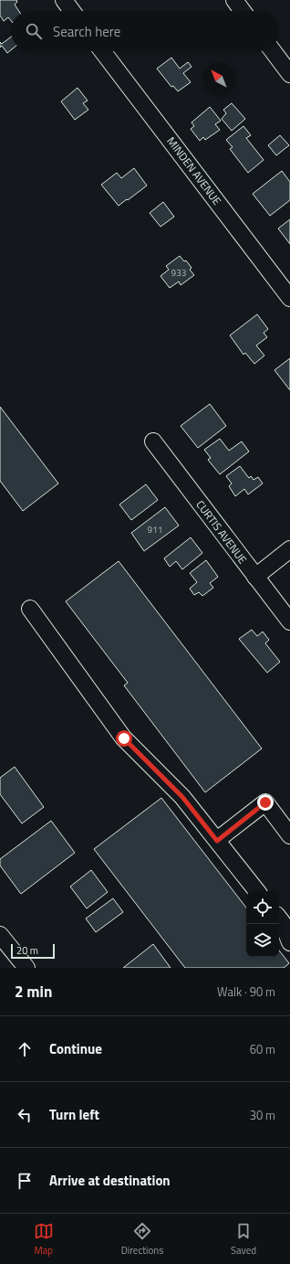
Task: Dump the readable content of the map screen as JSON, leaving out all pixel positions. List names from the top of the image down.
{
  "streets": {
    "street": ["MINDEN AVENUE", "CURTIS AVENUE"]
  },
  "house_numbers": ["933", "911"],
  "scale_bar": "20 m",
  "north": "top left",
  "page": {
    "search": "Search here",
    "scale": "20 m",
    "heading": ["2 min", "Walk · 90 m"],
    "list": [
      ["Continue", "60 m"],
      ["Turn left", "30 m"],
      "Arrive at destination"
    ],
    "nav": ["Map", "Directions", "Saved"]
  }
}
